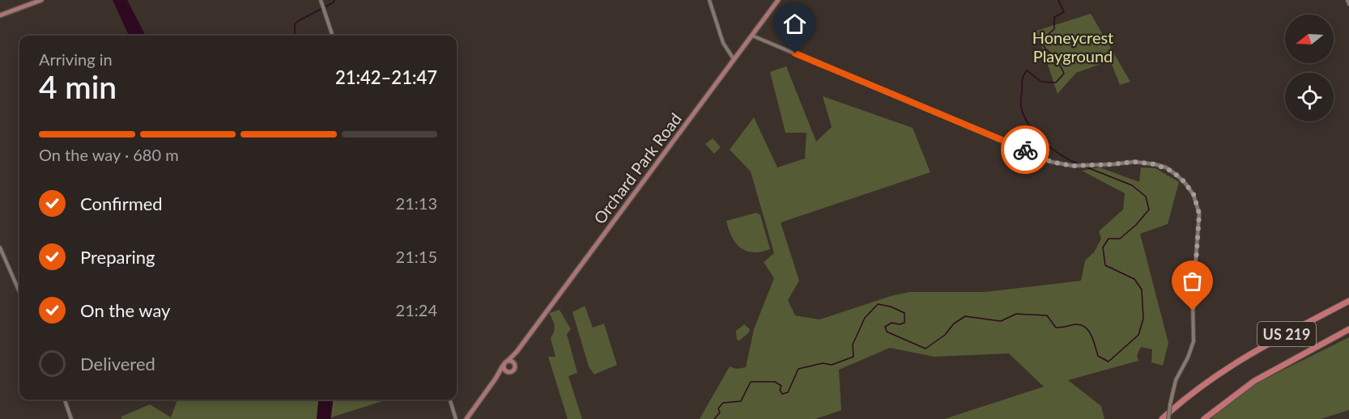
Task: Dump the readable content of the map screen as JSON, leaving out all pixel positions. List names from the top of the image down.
{
  "streets": {
    "highway": ["US 219"],
    "main road": ["Orchard Park Road"]
  },
  "parks": ["Honeycrest Playground"],
  "north": "left",
  "page": {
    "heading": ["4 min", "Arriving in", "21:42–21:47"],
    "bar": "On the way · 680 m",
    "list": [
      ["Confirmed", "21:13"],
      ["Preparing", "21:15"],
      ["On the way", "21:24"],
      "Delivered"
    ]
  }
}
